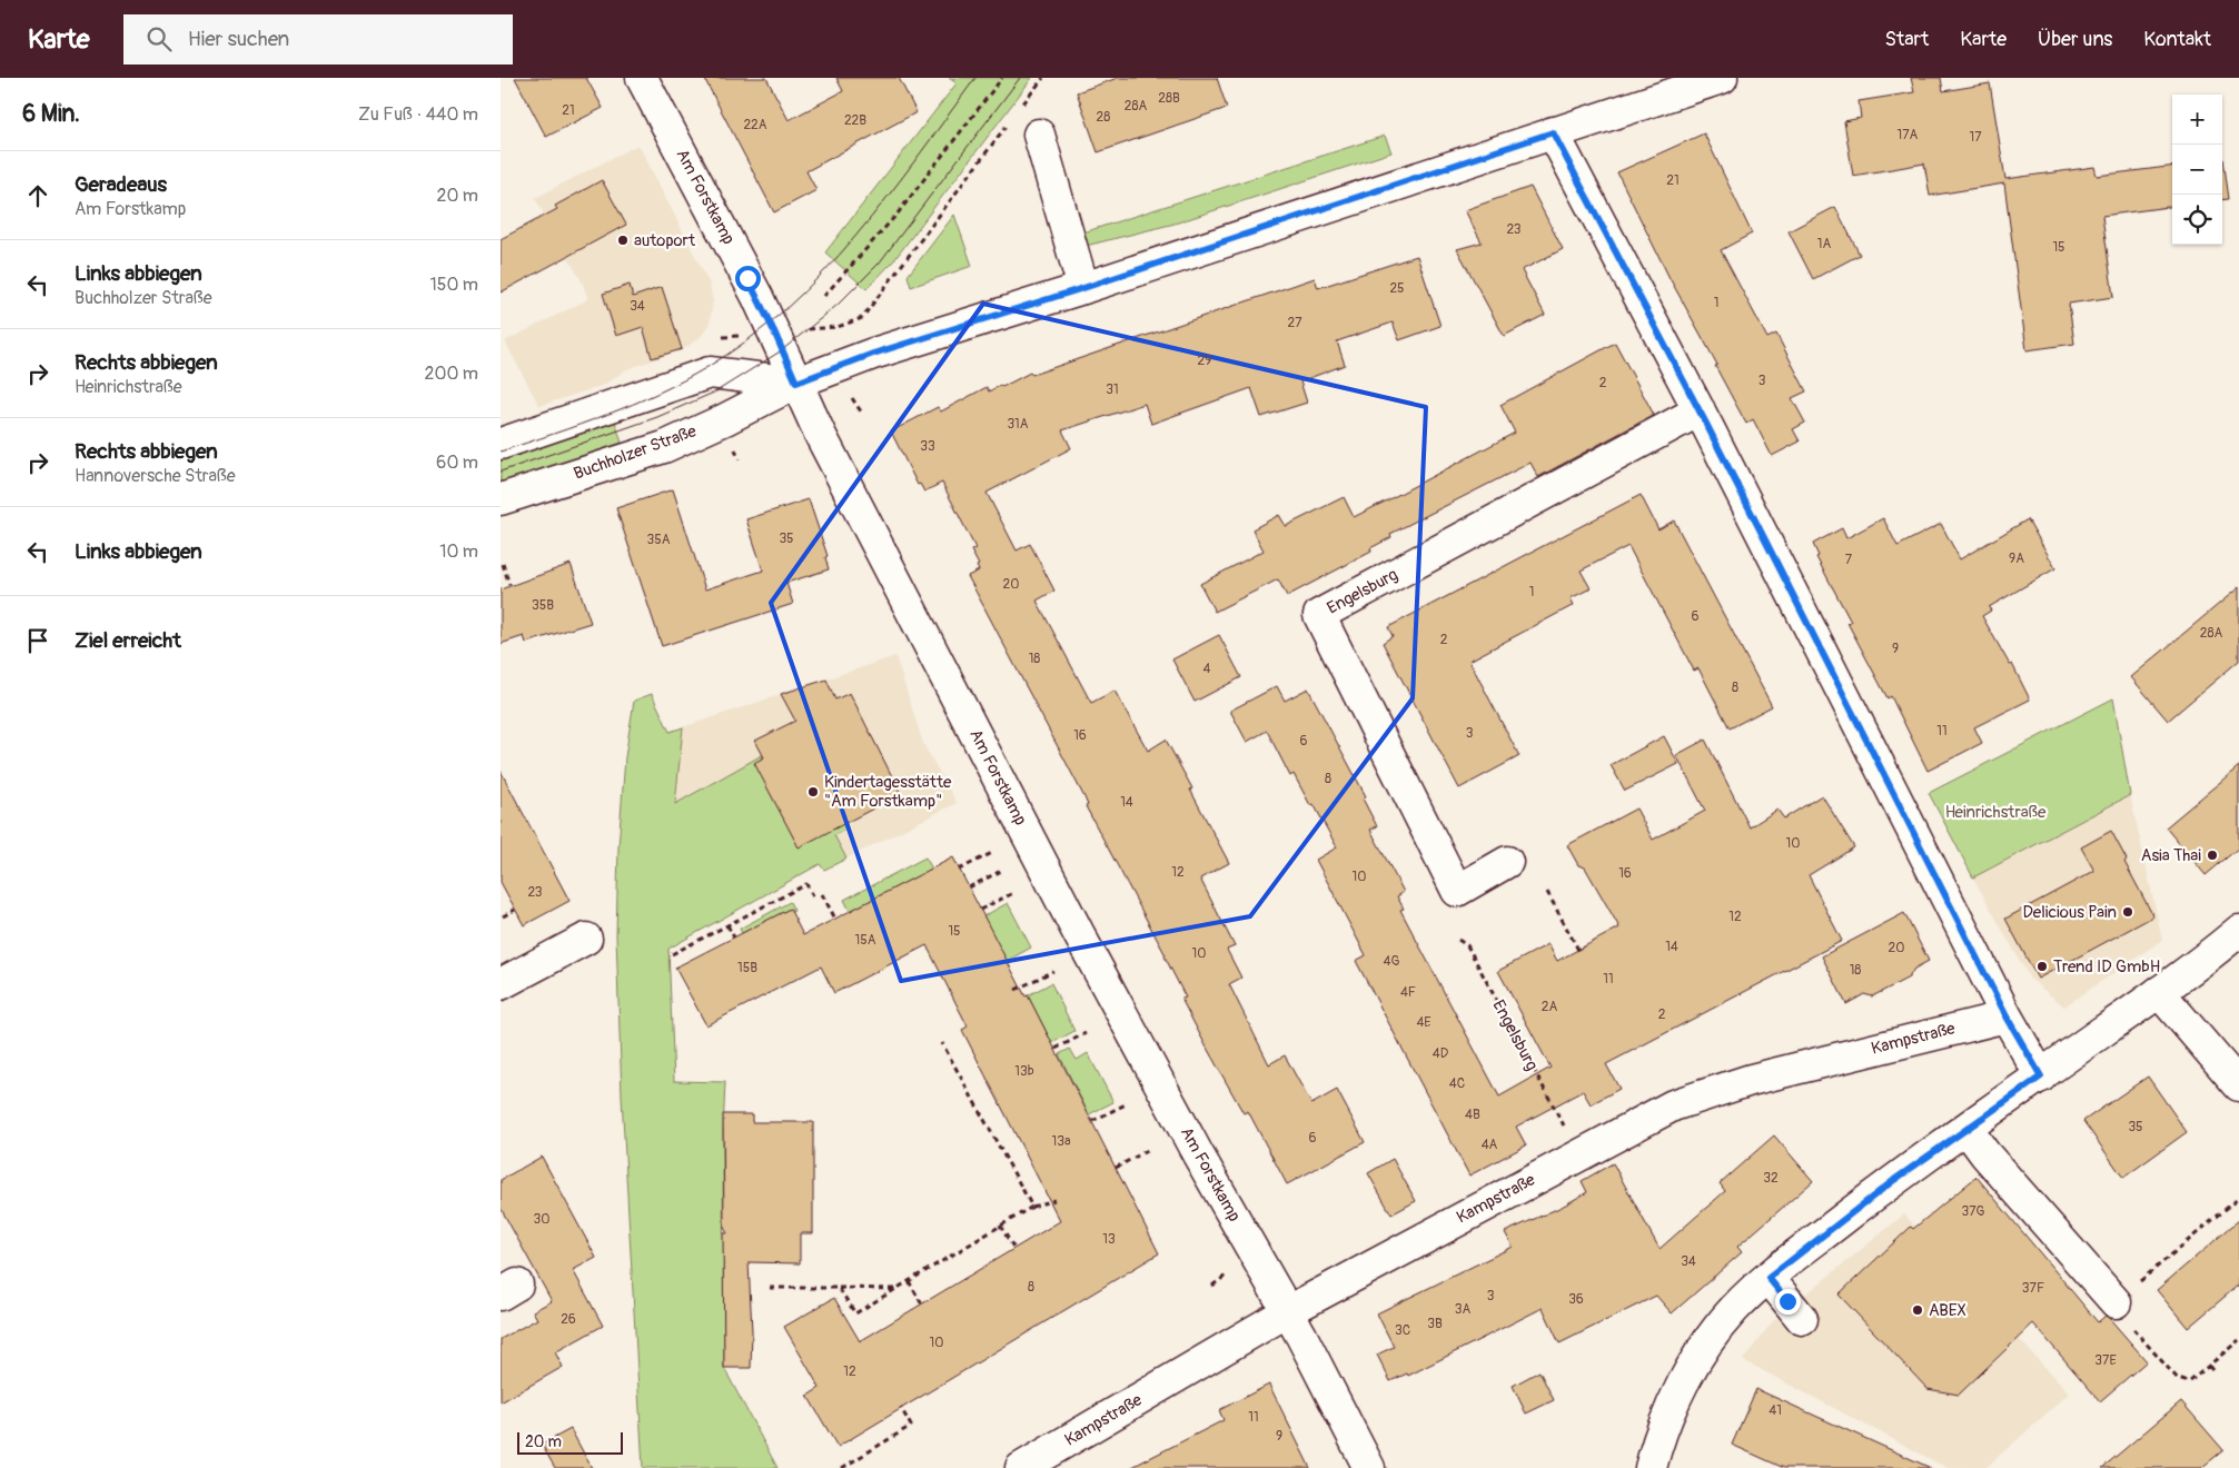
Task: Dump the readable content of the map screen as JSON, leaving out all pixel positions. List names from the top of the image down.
{
  "streets": {
    "street": [
      "Am Forstkamp",
      "Buchholzer Straße",
      "Engelsburg",
      "Kampstraße"
    ]
  },
  "crossings": [
    ["Am Forstkamp", "Buchholzer Straße"],
    ["Am Forstkamp", "Kampstraße"]
  ],
  "parks": ["Heinrichstraße"],
  "places": [
    "autoport",
    "Kindertagesstätte \"Am Forstkamp\"",
    "Asia Thai",
    "Delicious Pain",
    "Trend ID GmbH",
    "ABEX"
  ],
  "house_numbers": [
    "28B",
    "28A",
    "21",
    "28",
    "22B",
    "22A",
    "17A",
    "17",
    "21",
    "23",
    "1A",
    "15",
    "25",
    "1",
    "34",
    "27",
    "29",
    "3",
    "2",
    "31",
    "31A",
    "33",
    "35",
    "35A",
    "9A",
    "7",
    "20",
    "1",
    "35B",
    "6",
    "28A",
    "2",
    "9",
    "18",
    "4",
    "8",
    "11",
    "3",
    "16",
    "6",
    "8",
    "14",
    "10",
    "12",
    "16",
    "10",
    "23",
    "12",
    "15",
    "15A",
    "14",
    "20",
    "10",
    "4G",
    "15B",
    "18",
    "11",
    "4F",
    "2A",
    "2",
    "4E",
    "4D",
    "13b",
    "4C",
    "4B",
    "35",
    "6",
    "13a",
    "4A",
    "32",
    "37G",
    "30",
    "13",
    "34",
    "8",
    "37F",
    "3",
    "36",
    "3A",
    "26",
    "3B",
    "3C",
    "10",
    "37E",
    "12",
    "41",
    "11",
    "9"
  ],
  "scale_bar": "20 m",
  "page": {
    "header": "Karte",
    "search": "Hier suchen",
    "nav": [
      "Start",
      "Karte",
      "Über uns",
      "Kontakt"
    ],
    "heading": ["6 Min.", "Zu Fuß · 440 m"],
    "map_buttons": ["+", "−"],
    "list": [
      ["Geradeaus", "Am Forstkamp", "20 m"],
      ["Links abbiegen", "Buchholzer Straße", "150 m"],
      ["Rechts abbiegen", "Heinrichstraße", "200 m"],
      ["Rechts abbiegen", "Hannoversche Straße", "60 m"],
      ["Links abbiegen", "10 m"],
      "Ziel erreicht"
    ],
    "scale": "20 m"
  }
}
